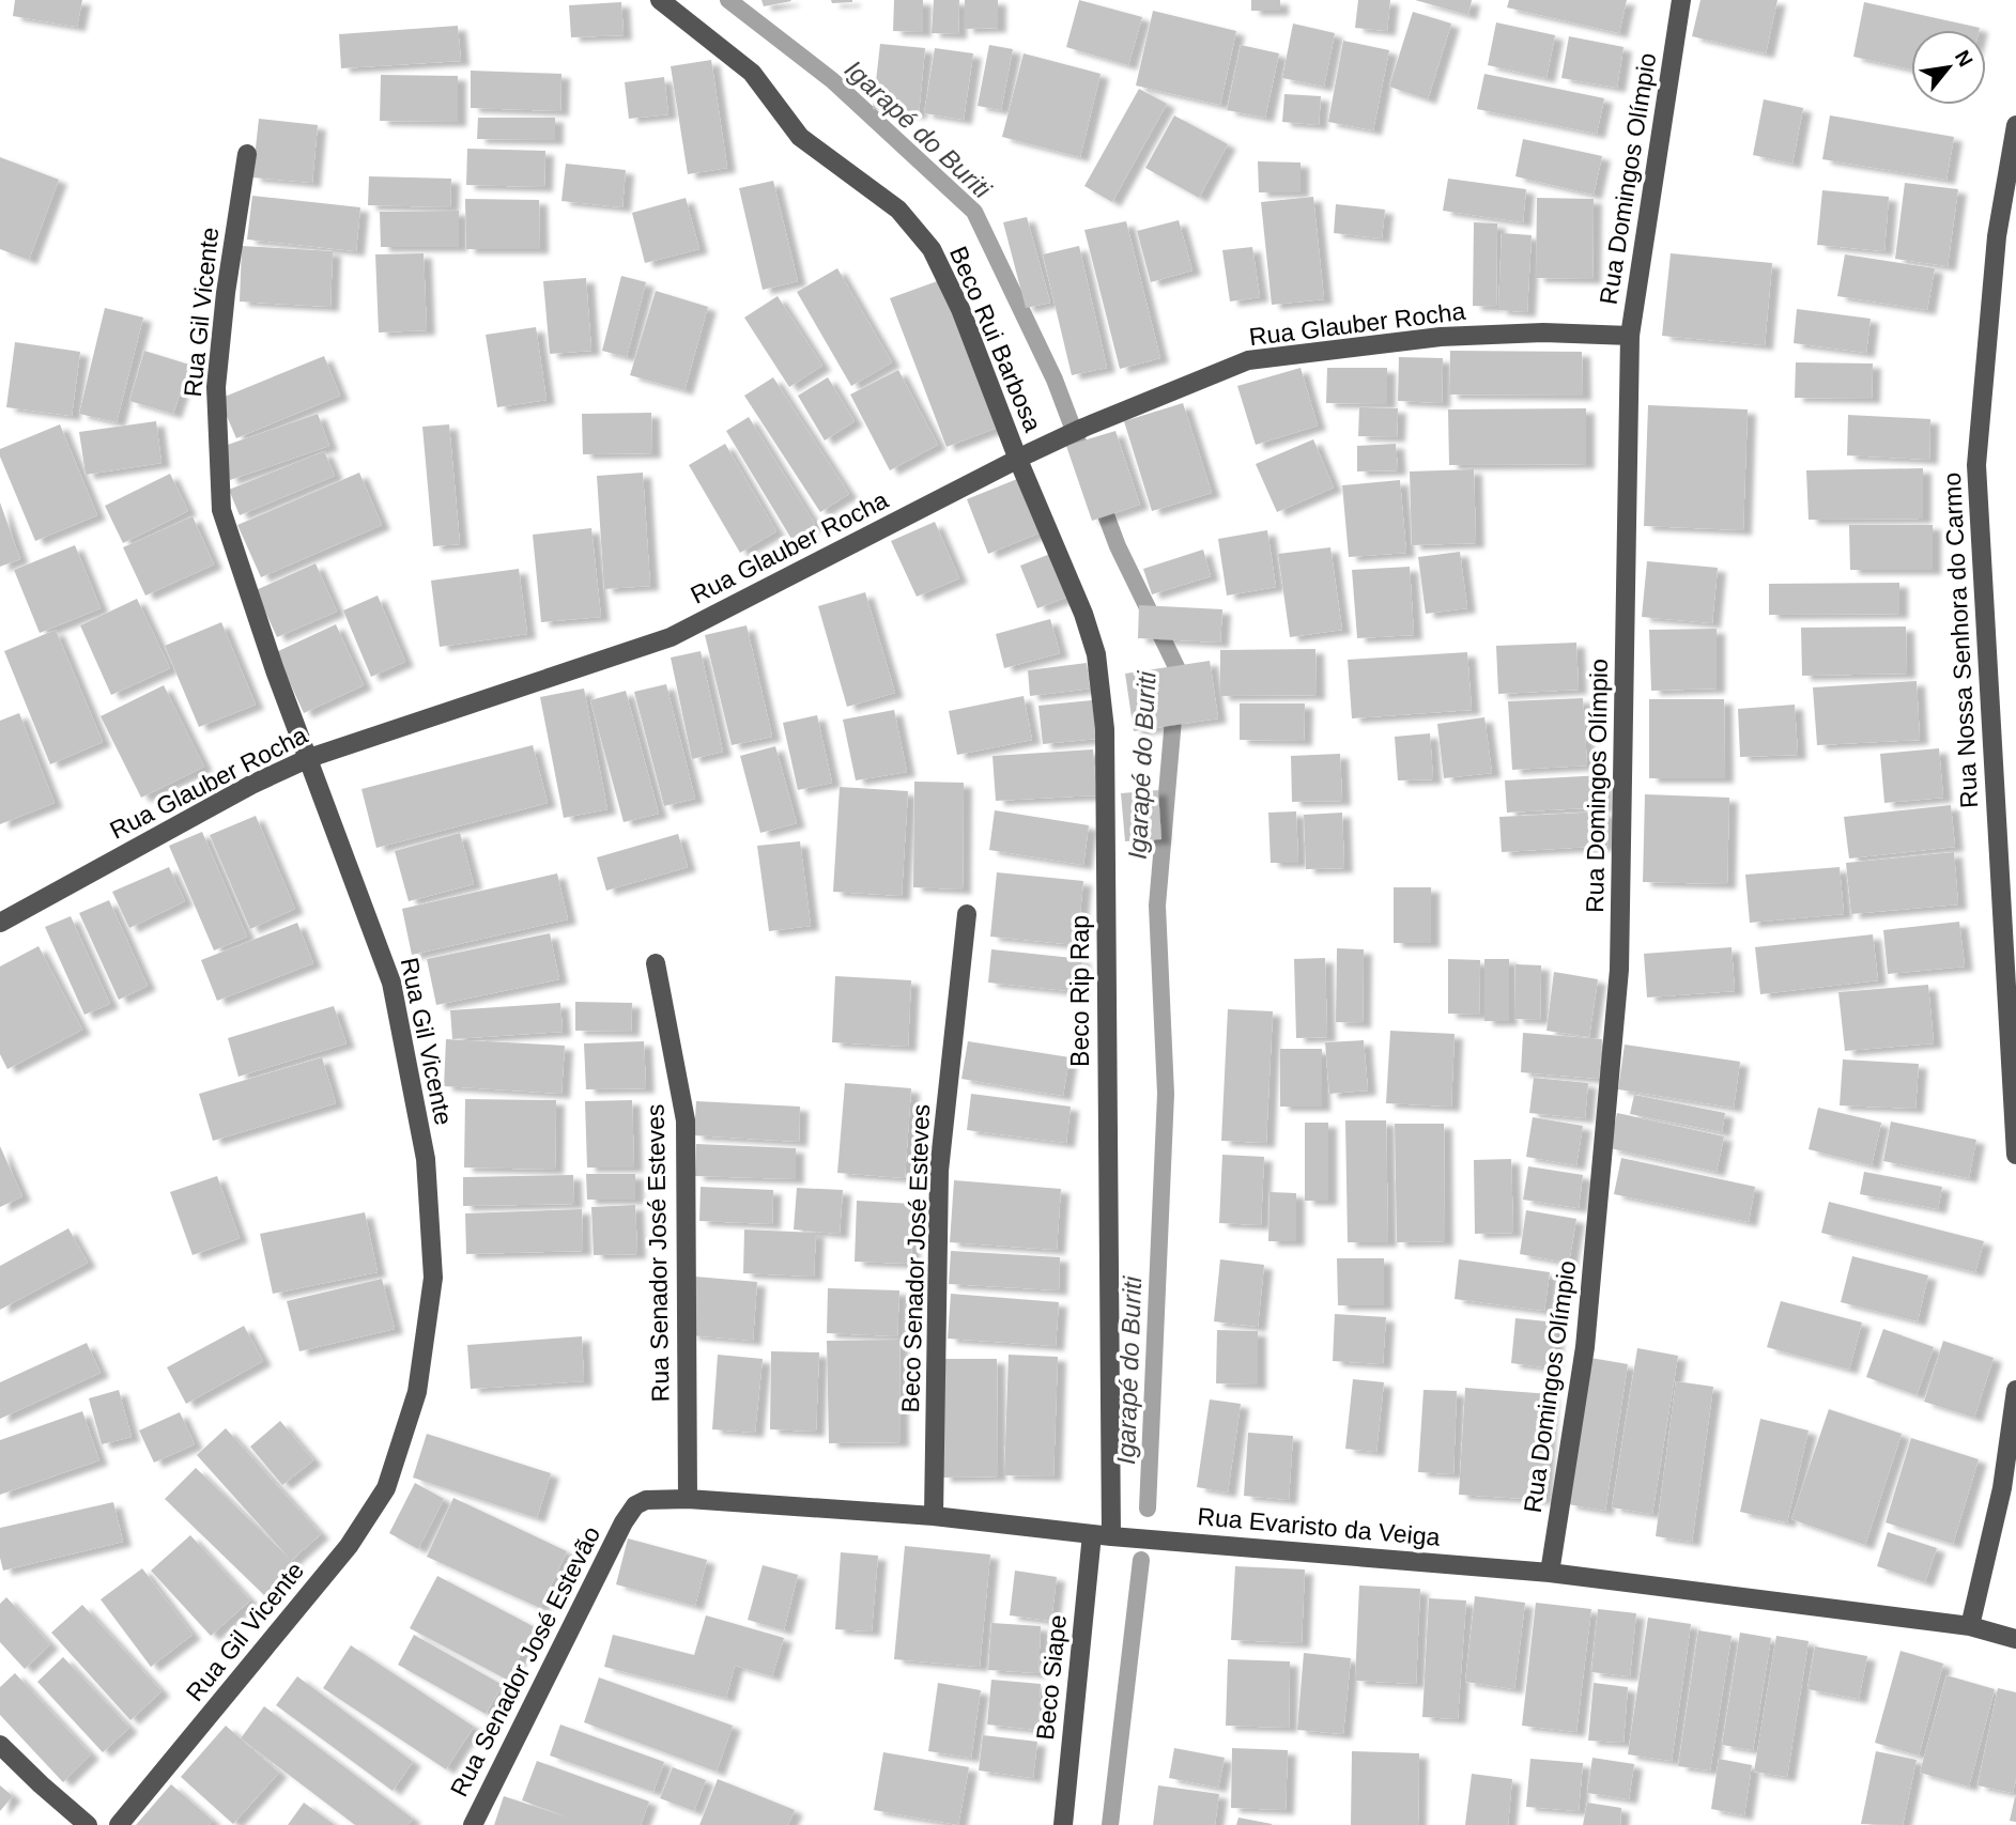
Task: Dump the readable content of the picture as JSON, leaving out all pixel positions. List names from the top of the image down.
{
  "streets": {
    "street": [
      "Rua Domingos Olímpio",
      "Rua Gil Vicente",
      "Rua Glauber Rocha",
      "Beco Rui Barbosa",
      "Rua Nossa Senhora do Carmo",
      "Beco Rip Rap",
      "Rua Senador José Esteves",
      "Beco Senador José Esteves",
      "Rua Evaristo da Veiga",
      "Rua Senador José Estevão",
      "Beco Siape"
    ]
  },
  "crossings": [
    ["Rua Domingos Olímpio", "Rua Glauber Rocha"],
    ["Rua Domingos Olímpio", "Rua Evaristo da Veiga"],
    ["Rua Gil Vicente", "Rua Glauber Rocha"],
    ["Rua Glauber Rocha", "Beco Rui Barbosa"],
    ["Rua Glauber Rocha", "Beco Rip Rap"],
    ["Beco Rui Barbosa", "Beco Rip Rap"],
    ["Beco Rip Rap", "Rua Evaristo da Veiga"],
    ["Beco Rip Rap", "Beco Siape"],
    ["Rua Senador José Esteves", "Rua Evaristo da Veiga"],
    ["Beco Senador José Esteves", "Rua Evaristo da Veiga"],
    ["Rua Evaristo da Veiga", "Rua Senador José Estevão"],
    ["Rua Evaristo da Veiga", "Beco Siape"]
  ],
  "water": ["Igarapé do Buriti"],
  "north": "top right"
}
